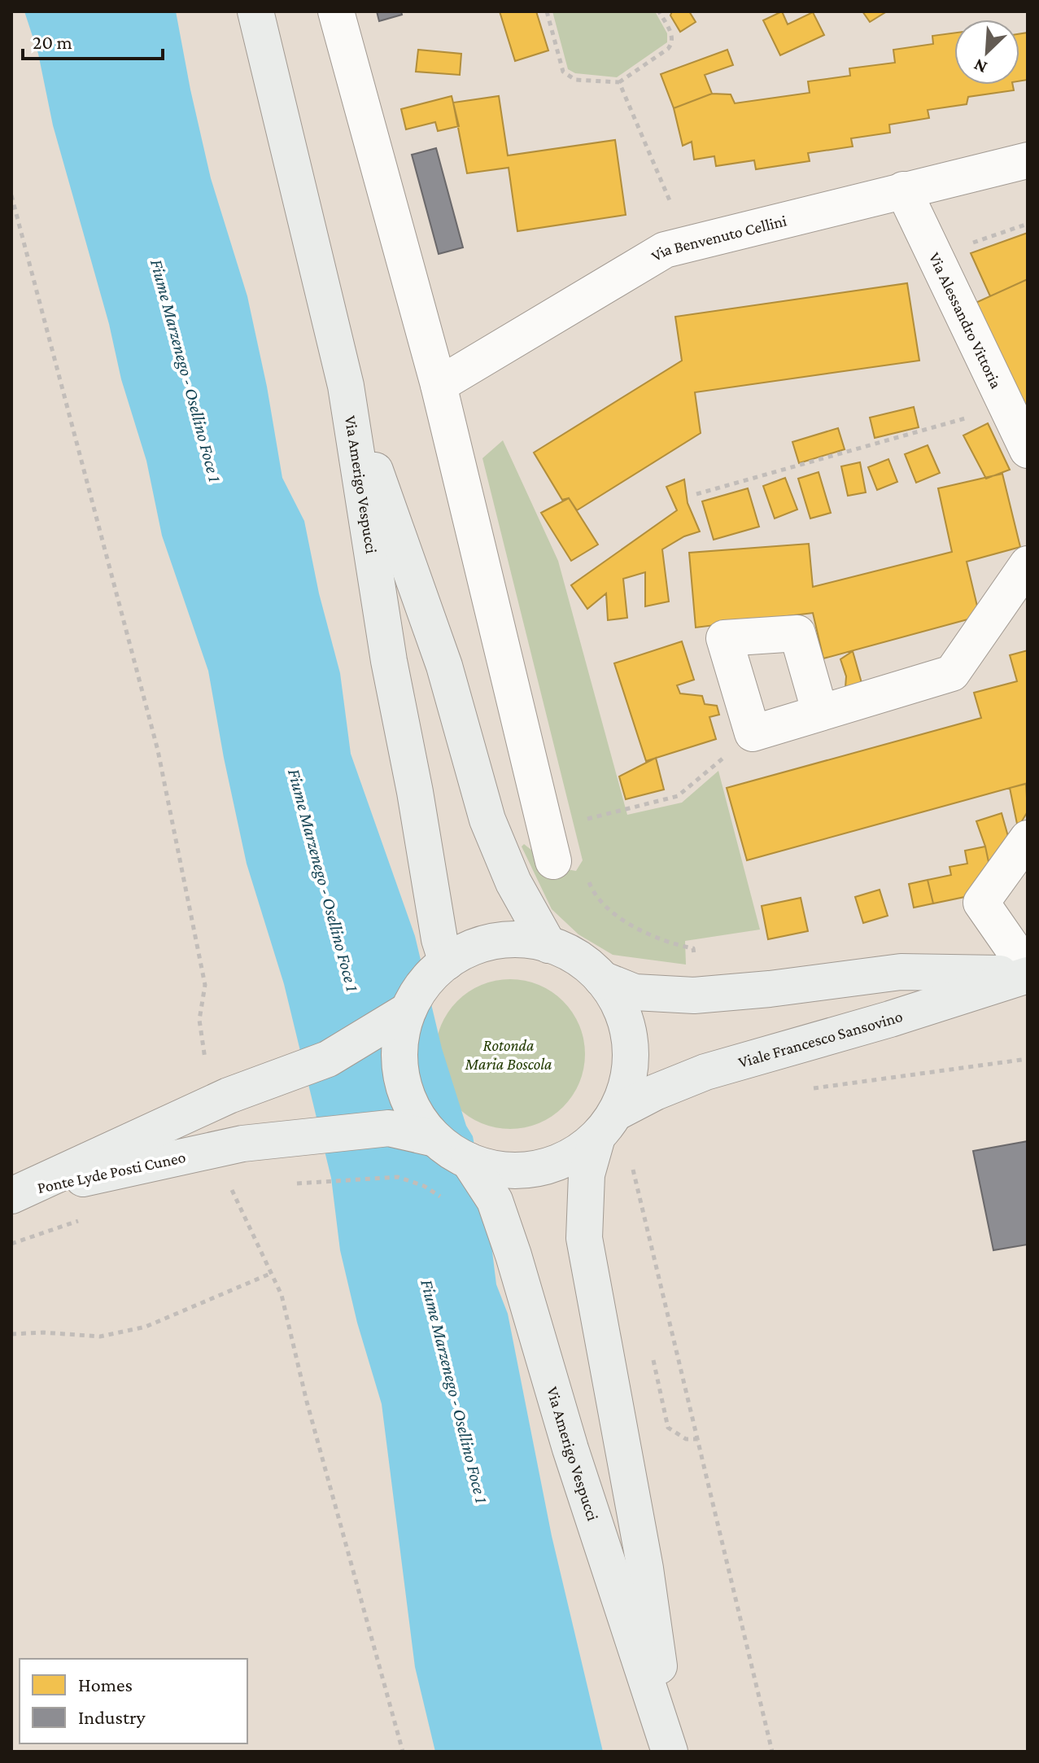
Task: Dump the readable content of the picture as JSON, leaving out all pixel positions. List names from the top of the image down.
{
  "streets": {
    "main road": ["Via Amerigo Vespucci", "Viale Francesco Sansovino", "Ponte Lyde Posti Cuneo"],
    "street": ["Via Benvenuto Cellini", "Via Alessandro Vittoria"]
  },
  "crossings": [
    ["Via Benvenuto Cellini", "Via Alessandro Vittoria"],
    ["Via Amerigo Vespucci", "Viale Francesco Sansovino"],
    ["Via Amerigo Vespucci", "Ponte Lyde Posti Cuneo"],
    ["Viale Francesco Sansovino", "Ponte Lyde Posti Cuneo"]
  ],
  "water": ["Fiume Marzenego - Osellino Foce 1"],
  "parks": ["Rotonda Maria Boscola"],
  "legend": ["Homes", "Industry"],
  "scale_bar": "20 m",
  "north": "bottom left"
}
